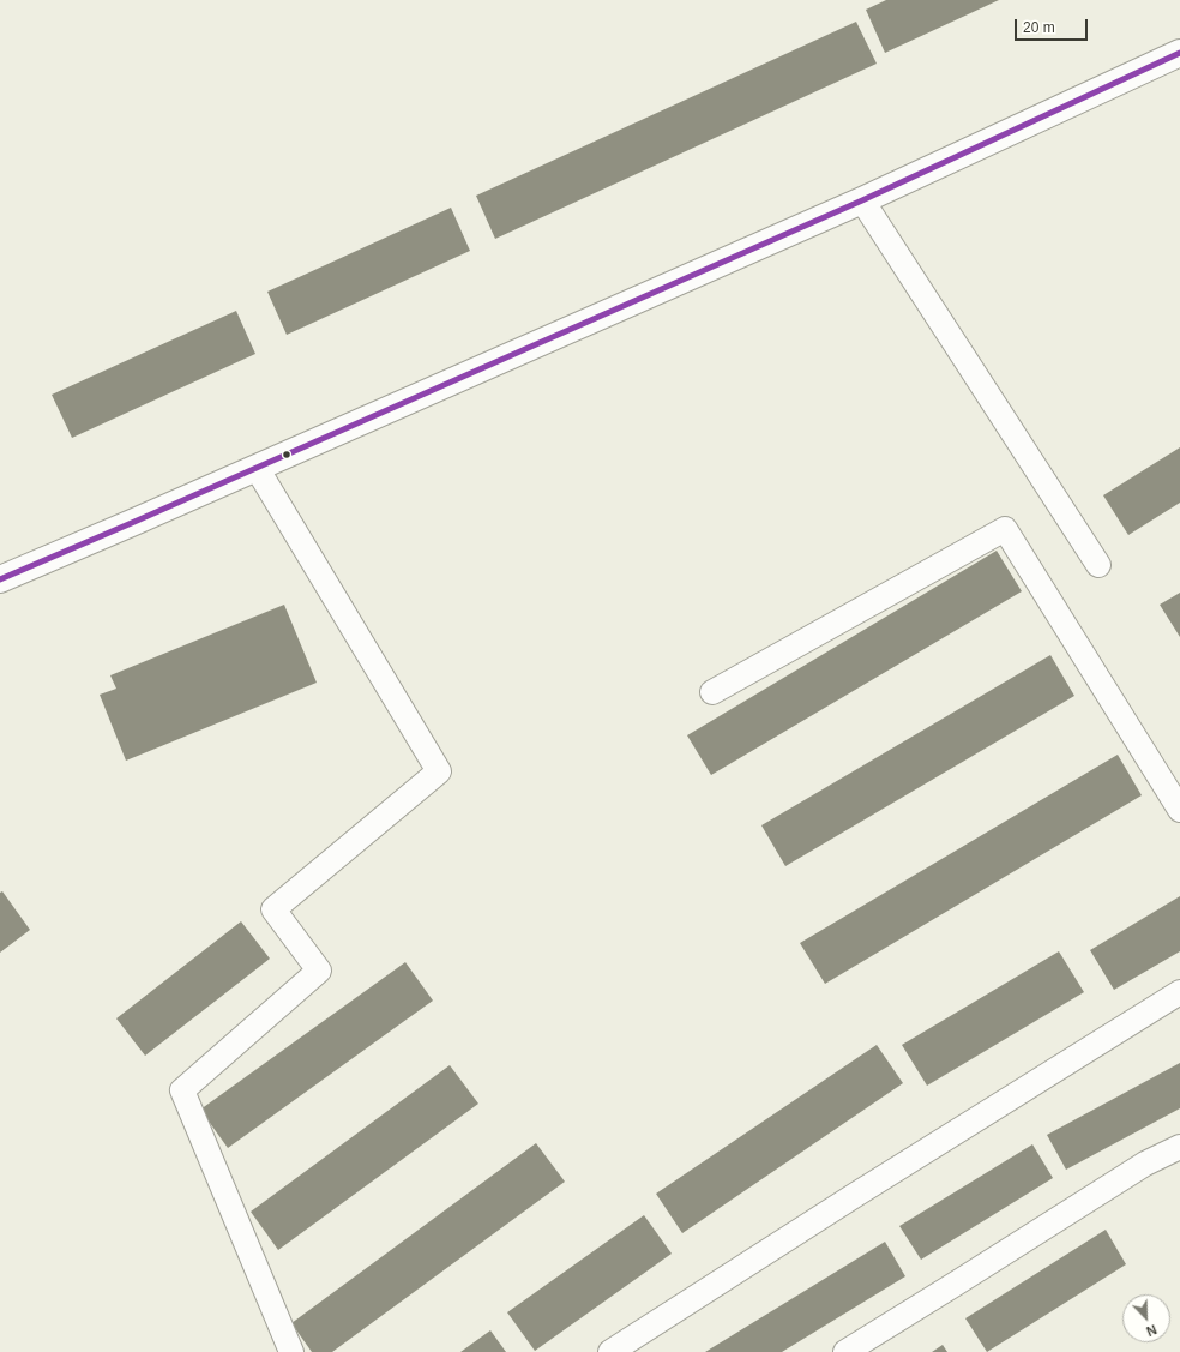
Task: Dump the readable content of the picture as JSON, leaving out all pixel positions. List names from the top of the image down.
{
  "scale_bar": "20 m",
  "north": "bottom right"
}
